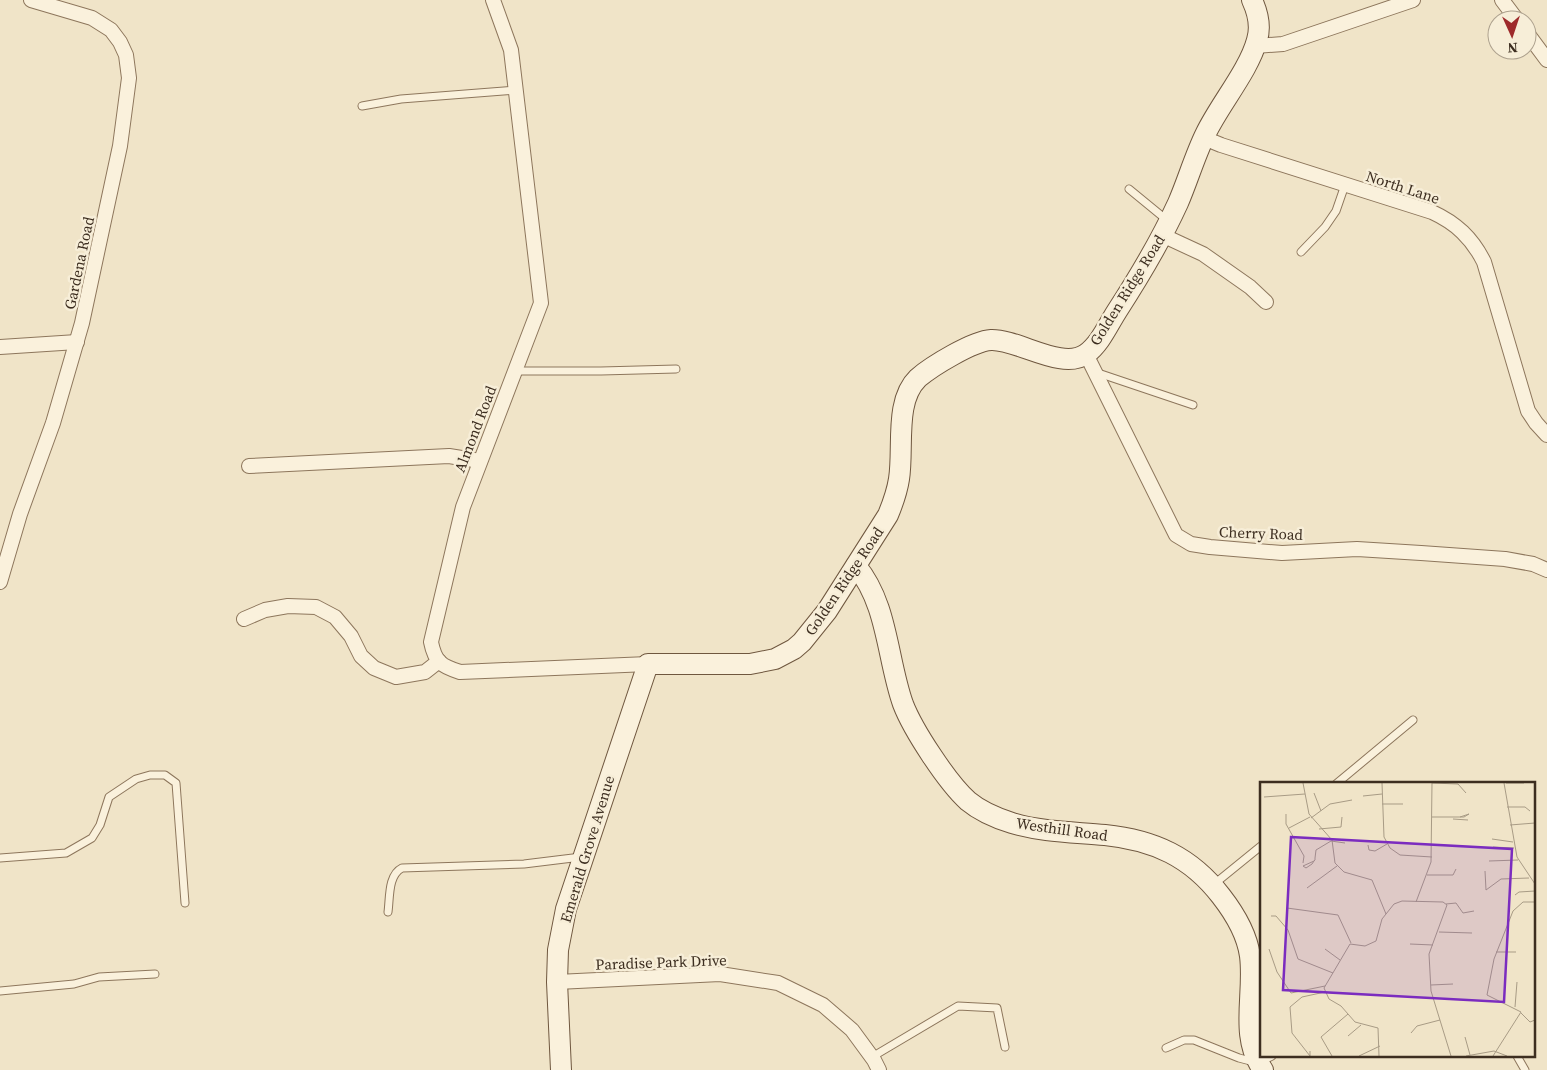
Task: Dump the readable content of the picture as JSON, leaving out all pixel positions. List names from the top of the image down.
{
  "streets": {
    "street": [
      "North Lane",
      "Gardena Road",
      "Golden Ridge Road",
      "Almond Road",
      "Cherry Road",
      "Westhill Road",
      "Emerald Grove Avenue",
      "Paradise Park Drive"
    ]
  },
  "crossings": [
    ["North Lane", "Golden Ridge Road"],
    ["Golden Ridge Road", "Cherry Road"],
    ["Golden Ridge Road", "Westhill Road"],
    ["Golden Ridge Road", "Emerald Grove Avenue"],
    ["Emerald Grove Avenue", "Paradise Park Drive"]
  ],
  "north": "bottom"
}
